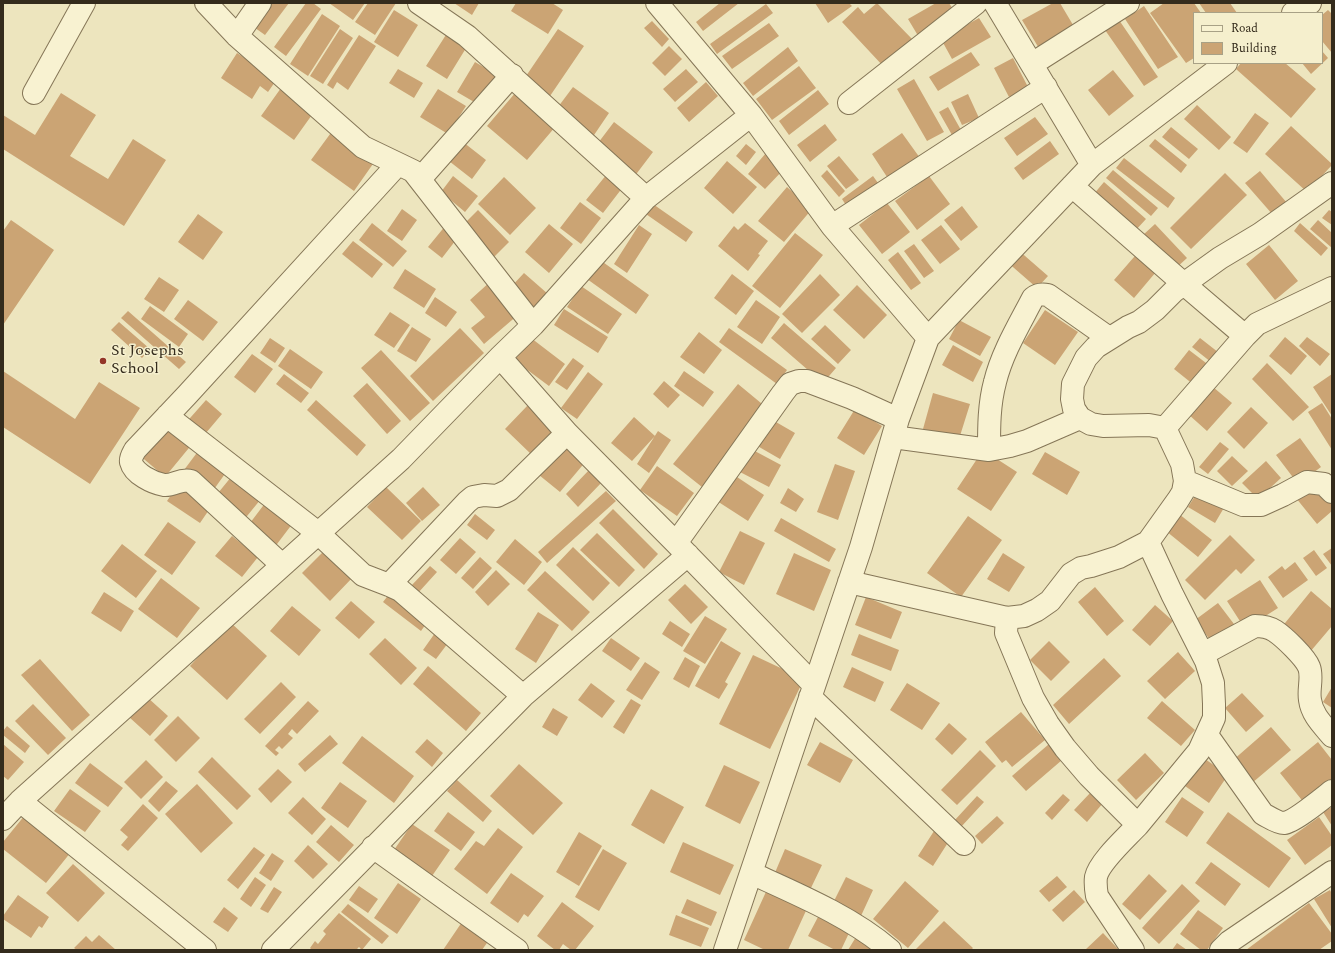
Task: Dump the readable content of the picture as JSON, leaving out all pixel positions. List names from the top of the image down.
{
  "places": ["St Josephs School"],
  "legend": ["Road", "Building"]
}
